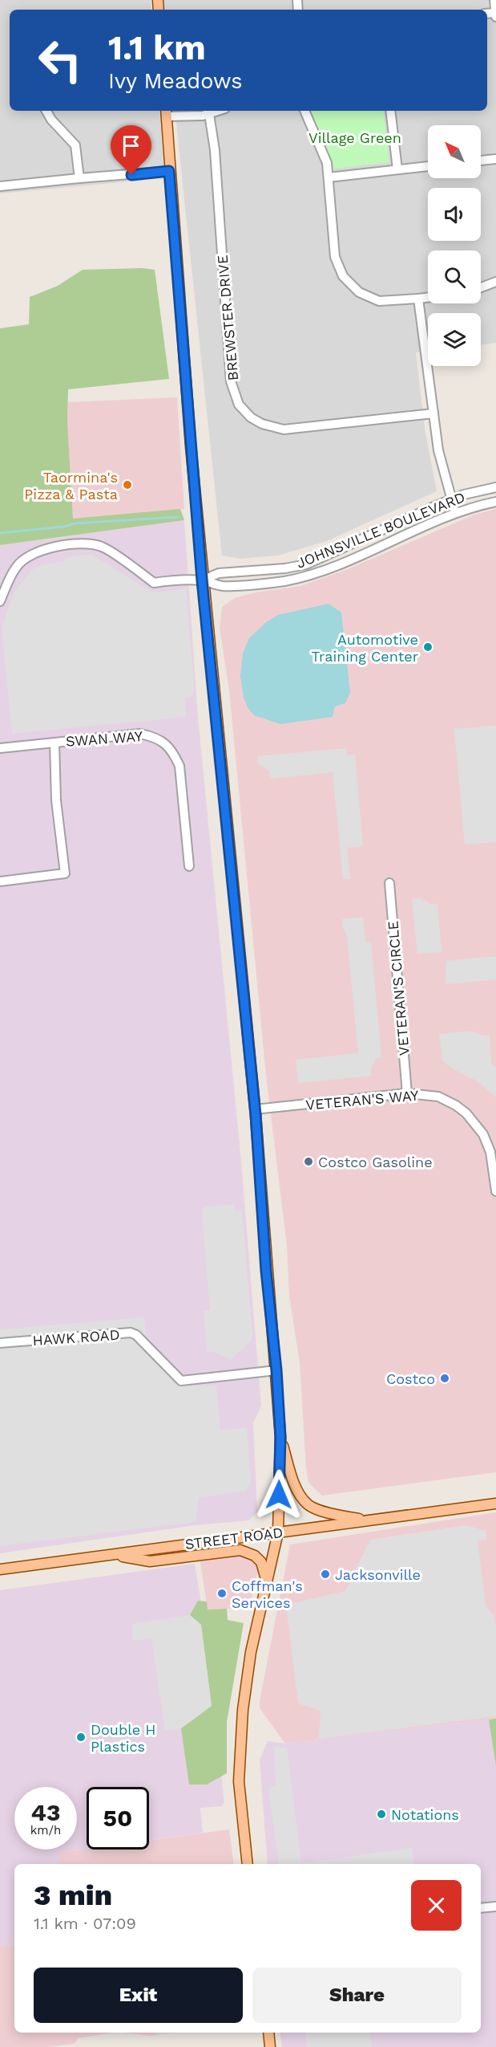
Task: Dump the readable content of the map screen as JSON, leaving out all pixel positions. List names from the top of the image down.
{
  "streets": {
    "main road": ["STREET ROAD"],
    "street": [
      "BREWSTER DRIVE",
      "JOHNSVILLE BOULEVARD",
      "SWAN WAY",
      "VETERAN'S CIRCLE",
      "VETERAN'S WAY",
      "HAWK ROAD"
    ]
  },
  "crossings": [
    ["VETERAN'S CIRCLE", "VETERAN'S WAY"]
  ],
  "parks": ["Village Green"],
  "places": [
    "Taormina's Pizza & Pasta",
    "Automotive Training Center",
    "Costco Gasoline",
    "Costco",
    "Jacksonville",
    "Coffman's Services",
    "Double H Plastics",
    "Notations"
  ],
  "north": "top left",
  "page": {
    "turn": ["1.1 km", "Ivy Meadows"],
    "speed": "43 km/h",
    "limit": "50",
    "heading": ["3 min", "1.1 km · 07:09"],
    "buttons": ["Exit", "Share"]
  }
}
